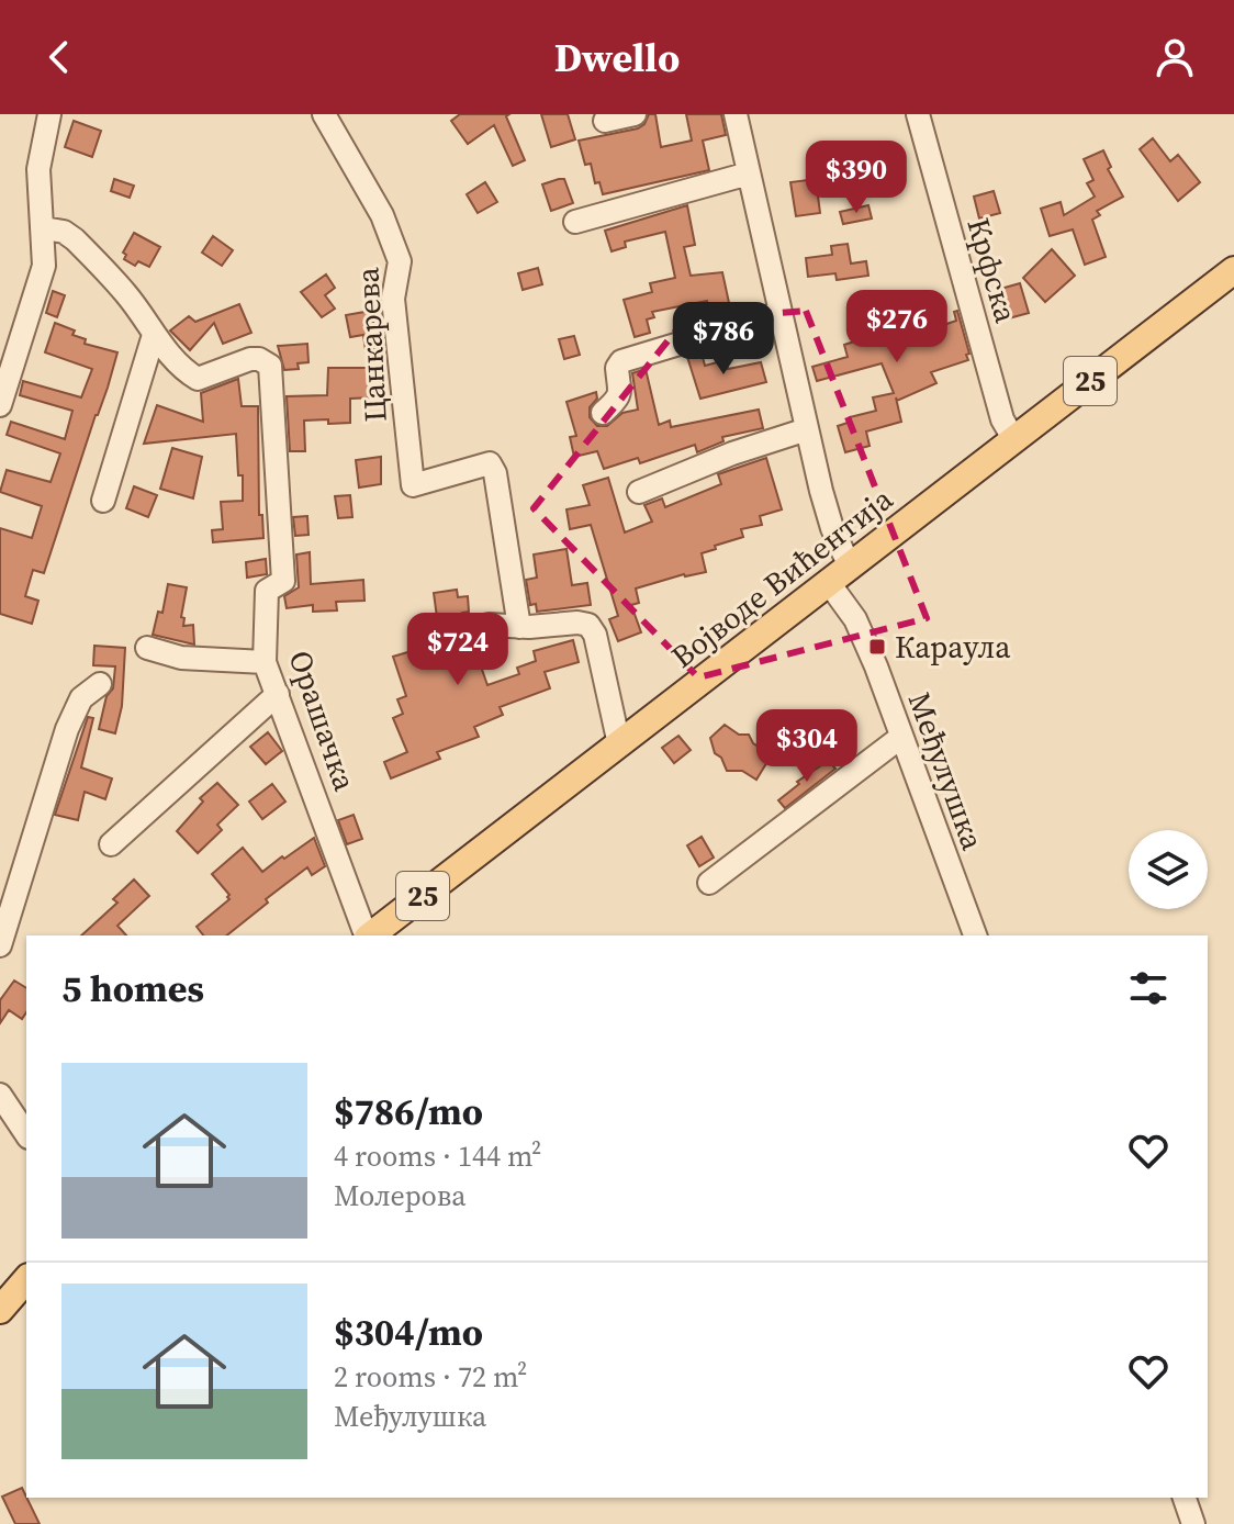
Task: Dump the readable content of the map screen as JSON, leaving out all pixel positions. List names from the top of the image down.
{
  "streets": {
    "main road": ["25", "Војводе Вићентија"],
    "street": [
      "Крфска",
      "Цанкарева",
      "Орашачка",
      "Међулушка"
    ]
  },
  "crossings": [
    ["Крфска", "Војводе Вићентија"],
    ["Војводе Вићентија", "Међулушка"]
  ],
  "places": {
    "transit": ["Караула"]
  },
  "page": {
    "header": "Dwello",
    "price": [
      "$390",
      "$276",
      "$786",
      "$724",
      "$304"
    ],
    "heading": "5 homes",
    "list": [
      {
        "name": "$786/mo",
        "note": "4 rooms · 144 m² · Молерова"
      },
      {
        "name": "$304/mo",
        "note": "2 rooms · 72 m² · Међулушка"
      }
    ]
  }
}
